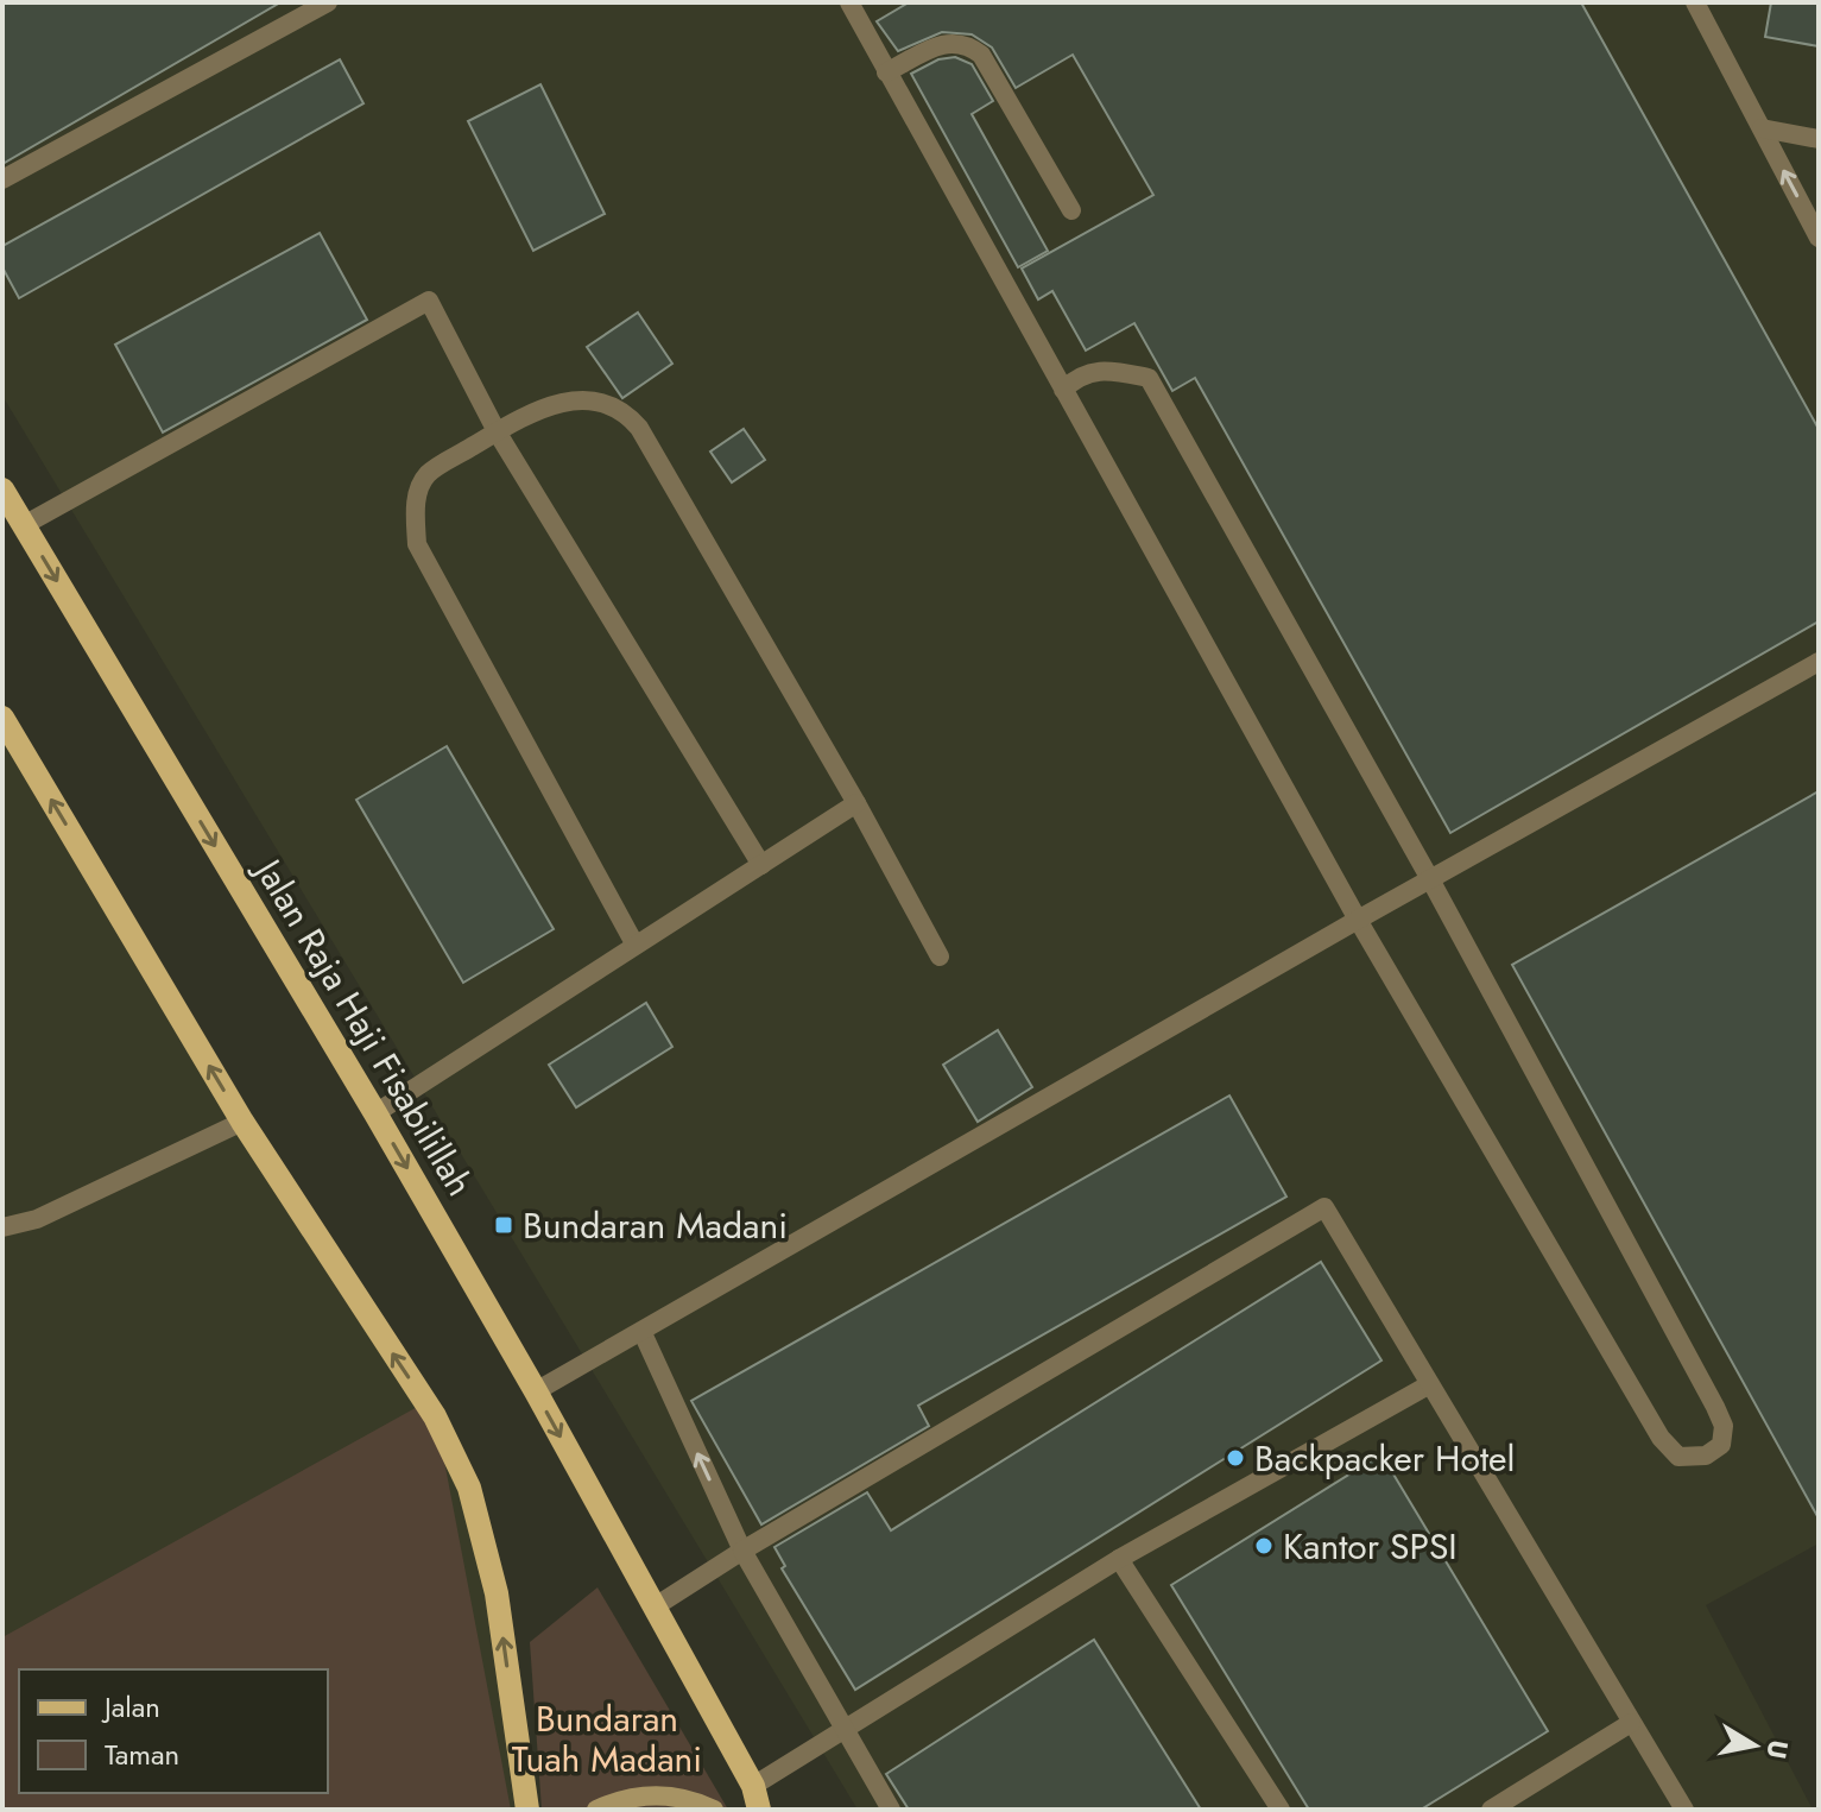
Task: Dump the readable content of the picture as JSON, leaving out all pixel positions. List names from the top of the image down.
{
  "streets": {
    "main road": ["Jalan Raja Haji Fisabilillah"]
  },
  "parks": ["Bundaran Tuah Madani"],
  "places": {
    "transit": ["Bundaran Madani"],
    "other": ["Backpacker Hotel", "Kantor SPSI"]
  },
  "legend": ["Jalan", "Taman"],
  "north": "right"
}
